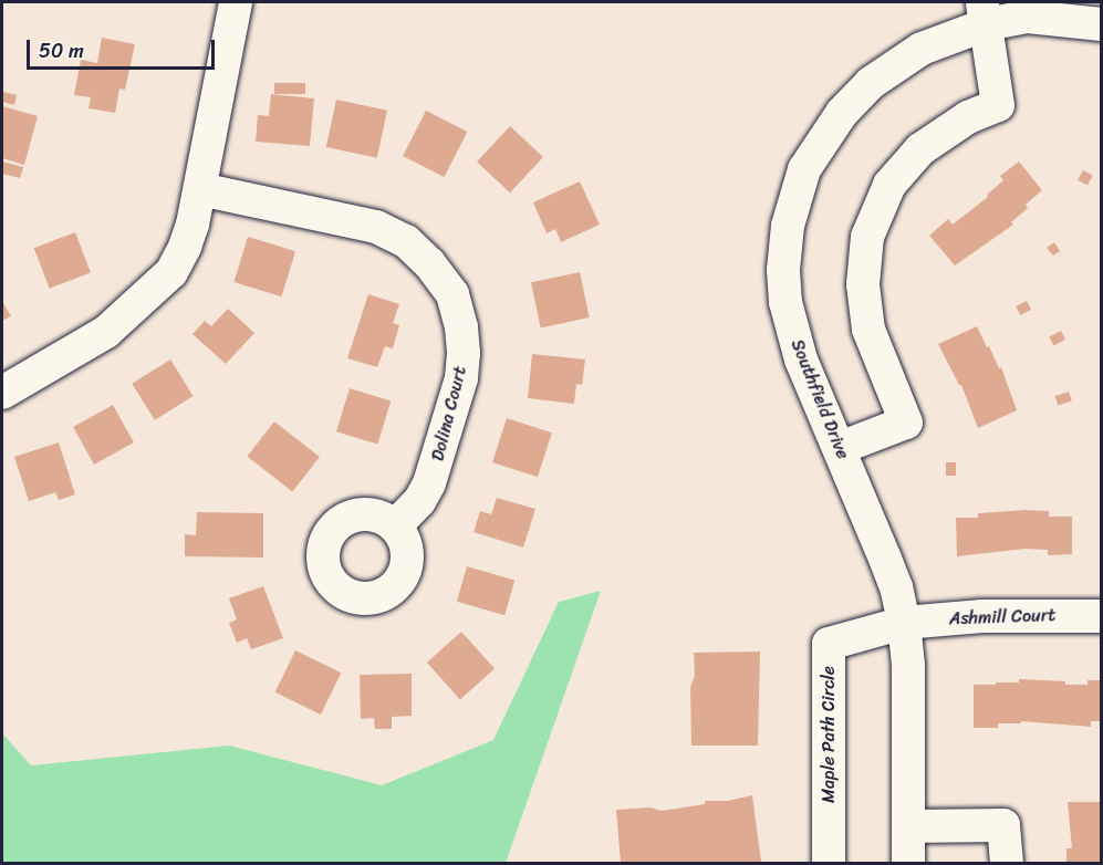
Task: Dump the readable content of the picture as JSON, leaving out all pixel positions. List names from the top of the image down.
{
  "streets": {
    "street": [
      "Southfield Drive",
      "Dolina Court",
      "Ashmill Court",
      "Maple Path Circle"
    ]
  },
  "crossings": [
    ["Southfield Drive", "Ashmill Court"],
    ["Southfield Drive", "Maple Path Circle"],
    ["Ashmill Court", "Maple Path Circle"]
  ],
  "scale_bar": "50 m"
}
